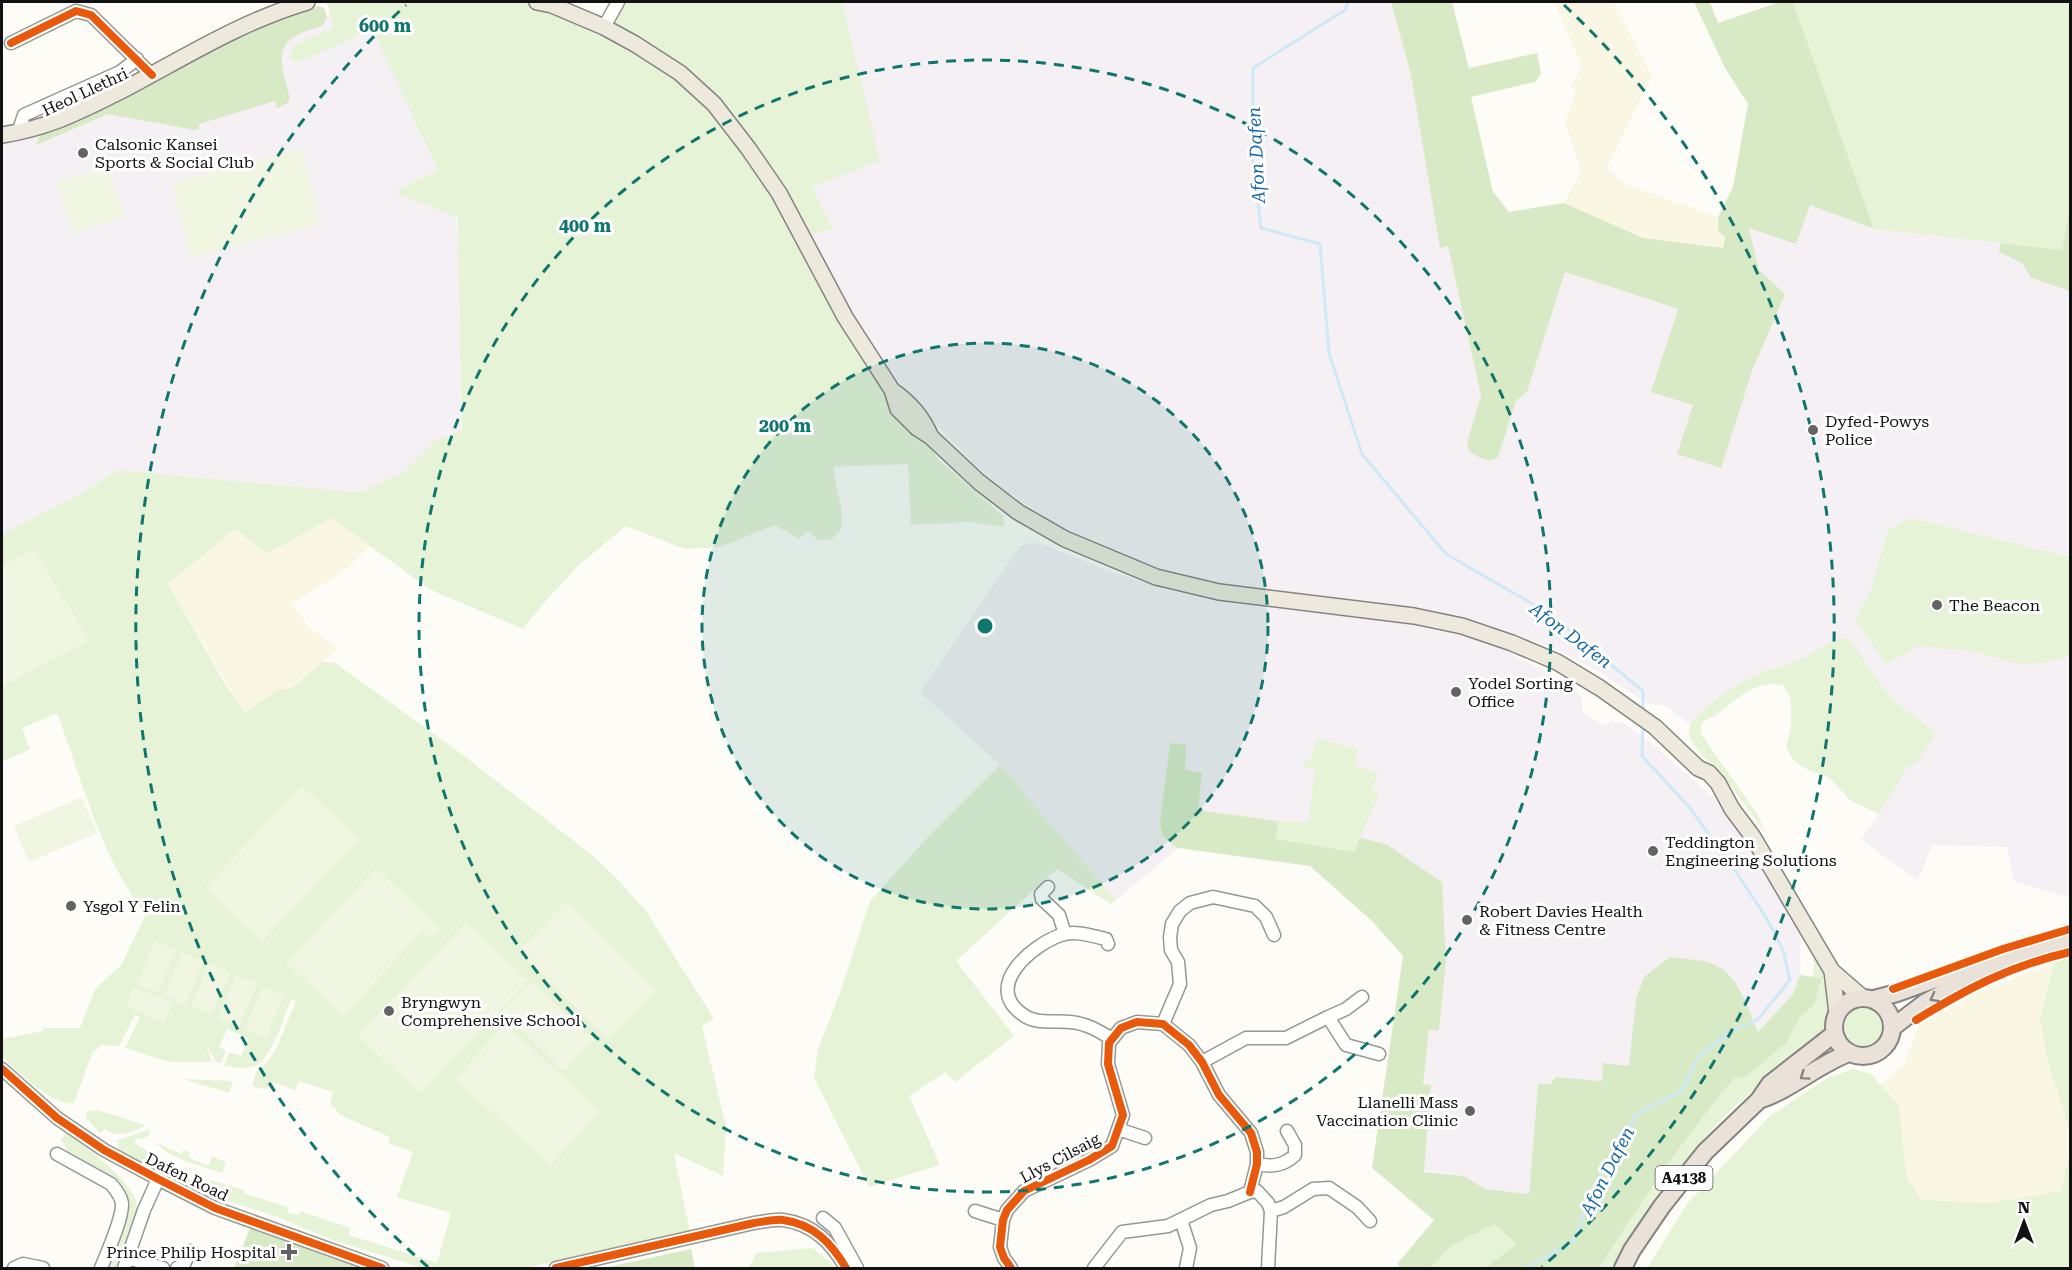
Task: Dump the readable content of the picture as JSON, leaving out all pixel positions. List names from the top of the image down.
{
  "streets": {
    "highway": ["A4138"],
    "main road": ["Heol Llethri"],
    "street": ["Llys Cilsaig", "Dafen Road"]
  },
  "water": ["Afon Dafen"],
  "places": {
    "other": [
      "Calsonic Kansei Sports & Social Club",
      "Dyfed-Powys Police",
      "The Beacon",
      "Yodel Sorting Office",
      "Teddington Engineering Solutions",
      "Ysgol Y Felin",
      "Robert Davies Health & Fitness Centre",
      "Bryngwyn Comprehensive School",
      "Llanelli Mass Vaccination Clinic"
    ],
    "health": ["Prince Philip Hospital"]
  },
  "north": "top",
  "rings": ["600 m", "400 m", "200 m"]
}
